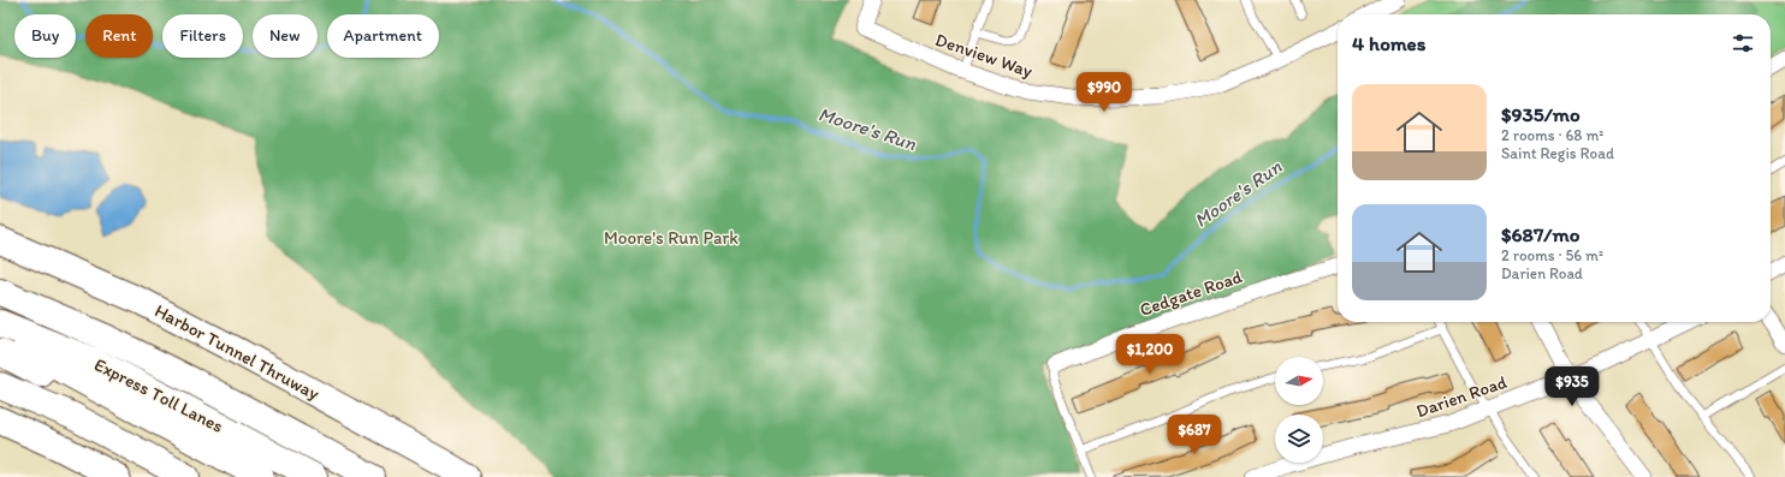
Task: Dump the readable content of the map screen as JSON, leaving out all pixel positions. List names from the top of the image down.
{
  "streets": {
    "highway": ["Harbor Tunnel Thruway", "Express Toll Lanes"],
    "street": ["Denview Way", "Cedgate Road", "Darien Road"]
  },
  "water": ["Moore's Run"],
  "parks": ["Moore's Run Park"],
  "north": "right",
  "page": {
    "chip": [
      "Buy",
      "Rent",
      "Filters",
      "New",
      "Apartment"
    ],
    "heading": "4 homes",
    "price": [
      "$990",
      "$1,200",
      "$935",
      "$687"
    ],
    "list": [
      {
        "name": "$935/mo",
        "note": "2 rooms · 68 m² · Saint Regis Road"
      },
      {
        "name": "$687/mo",
        "note": "2 rooms · 56 m² · Darien Road"
      }
    ]
  }
}
